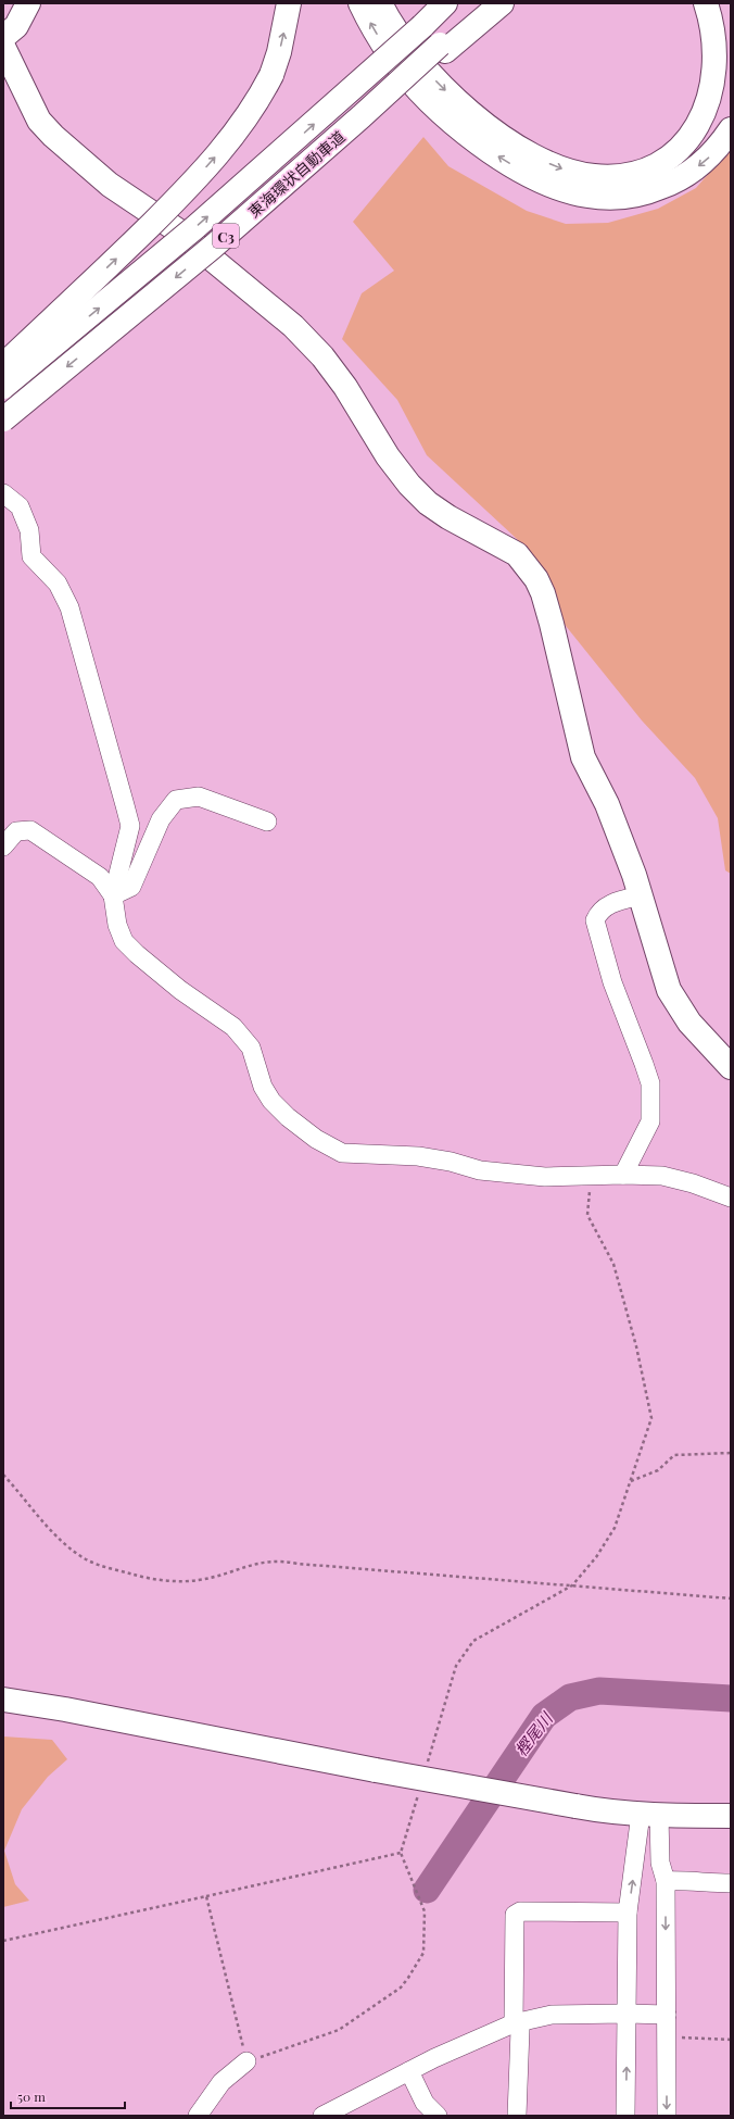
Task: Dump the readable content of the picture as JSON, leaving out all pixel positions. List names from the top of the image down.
{
  "streets": {
    "main road": ["東海環状自動車道", "C3"]
  },
  "water": ["樫尾川"],
  "scale_bar": "50 m"
}
